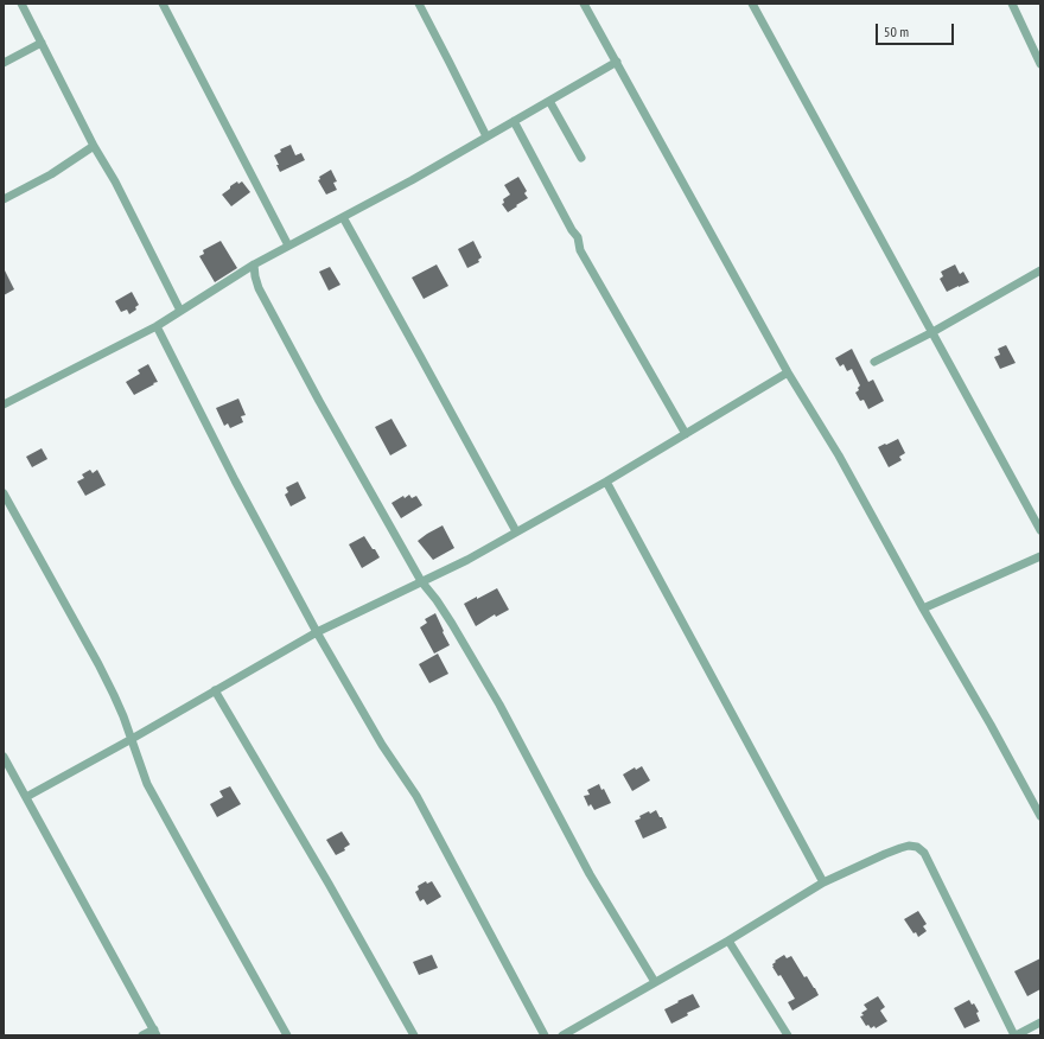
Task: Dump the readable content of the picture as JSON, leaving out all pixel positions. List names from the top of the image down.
{
  "scale_bar": "50 m"
}
